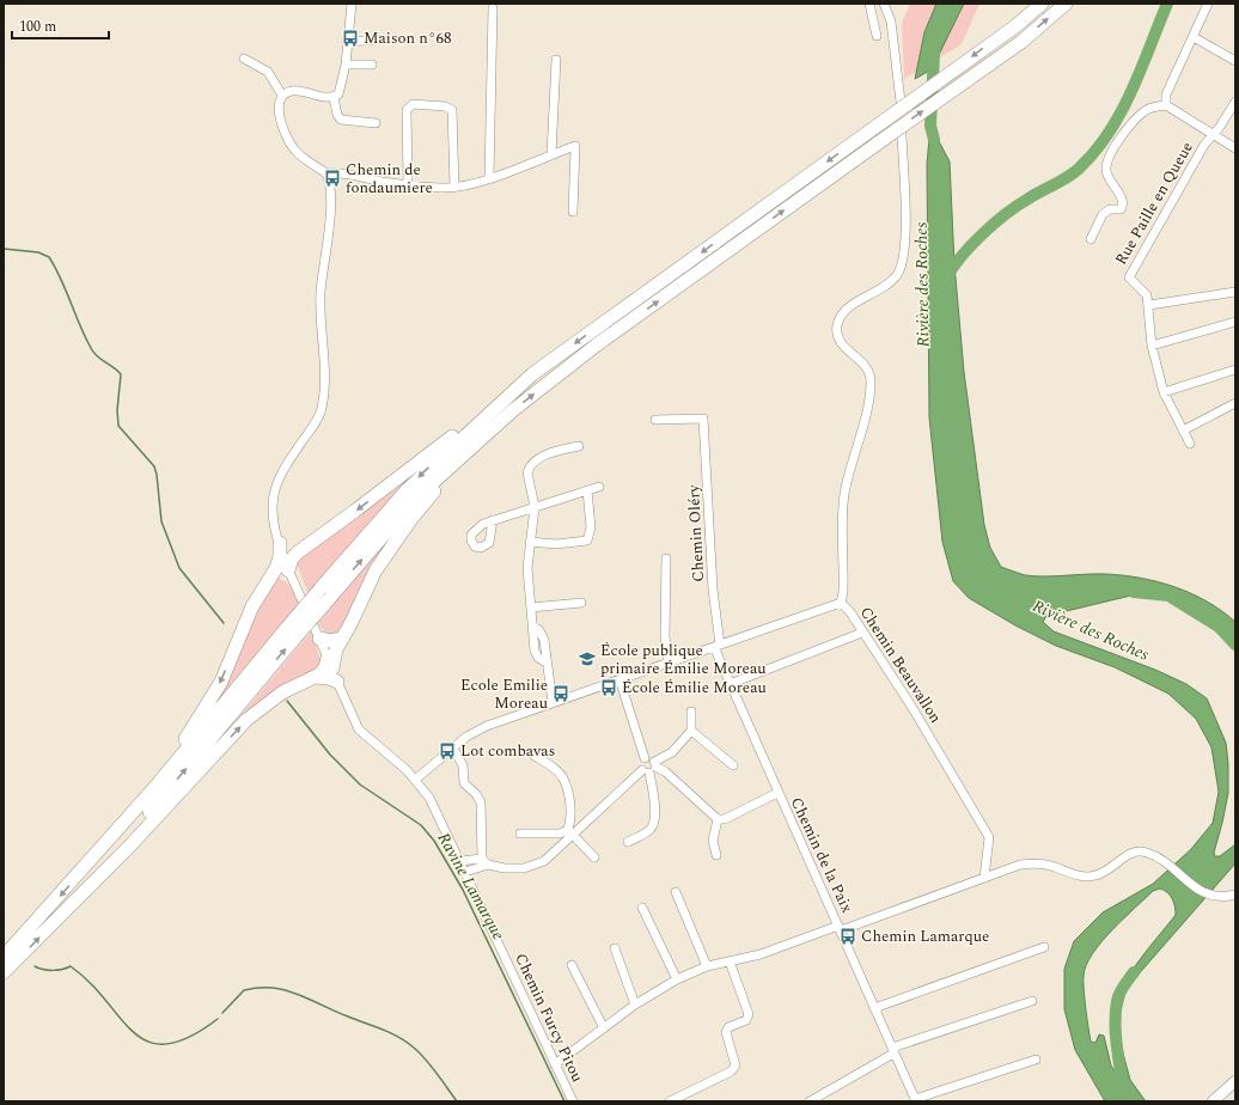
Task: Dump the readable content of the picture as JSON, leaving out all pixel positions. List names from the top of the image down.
{
  "streets": {
    "street": [
      "Rue Paille en Queue",
      "Chemin Oléry",
      "Chemin Beauvallon",
      "Chemin de la Paix",
      "Chemin Furcy Pitou"
    ]
  },
  "crossings": [
    ["Chemin Oléry", "Chemin Beauvallon"],
    ["Chemin Oléry", "Chemin de la Paix"],
    ["Chemin Beauvallon", "Chemin de la Paix"],
    ["Chemin Beauvallon", "Chemin Furcy Pitou"]
  ],
  "water": ["Rivière des Roches", "Ravine Lamarque"],
  "places": {
    "bus stop": [
      "Maison n°68",
      "Chemin de fondaumiere",
      "École Émilie Moreau",
      "Ecole Emilie Moreau",
      "Lot combavas",
      "Chemin Lamarque"
    ],
    "school or university": ["École publique primaire Émilie Moreau"]
  },
  "scale_bar": "100 m"
}
